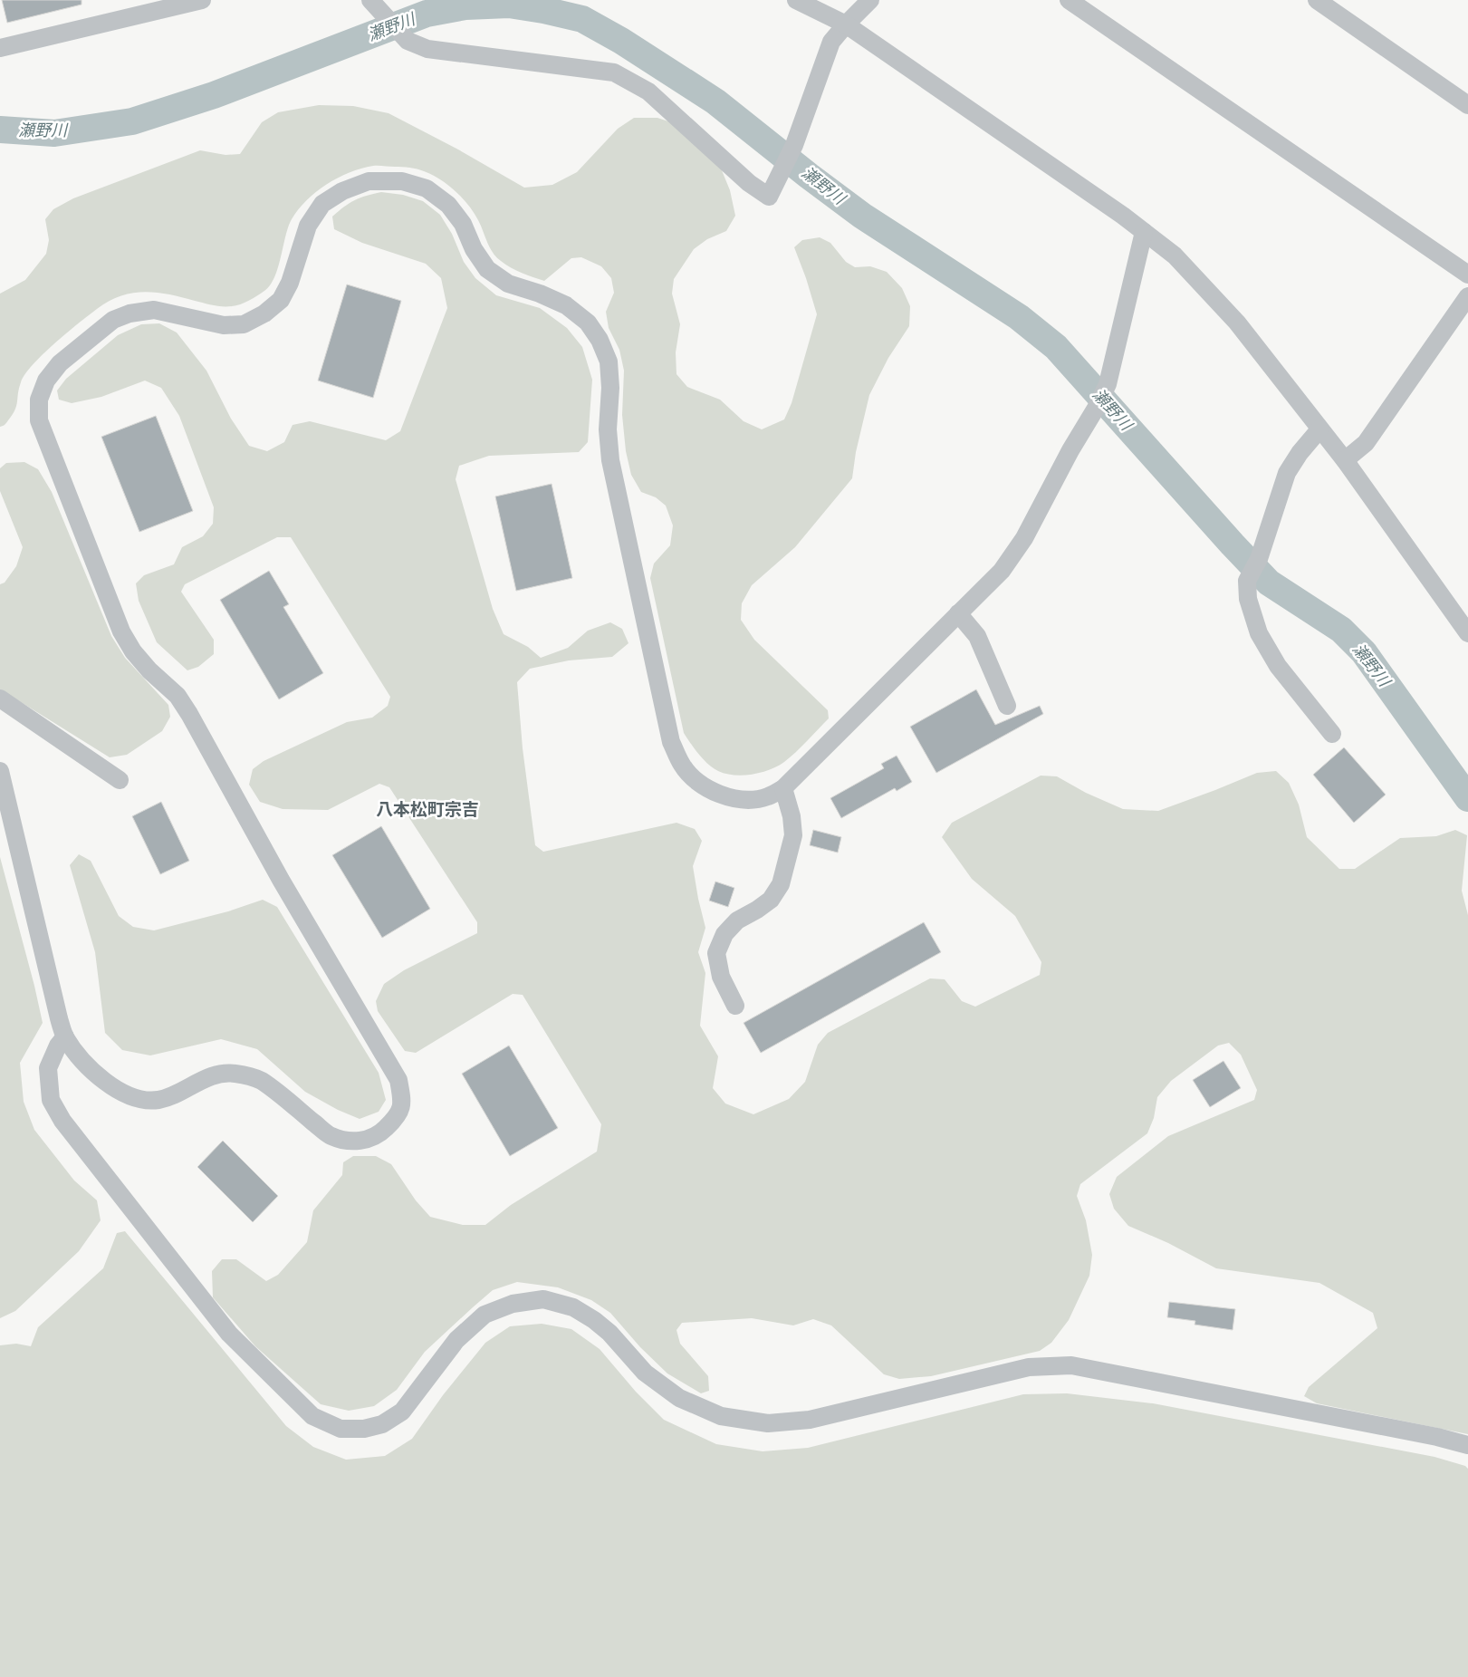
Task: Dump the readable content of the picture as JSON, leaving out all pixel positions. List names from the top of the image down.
{
  "districts": ["八本松町宗吉"],
  "water": ["瀬野川"]
}
